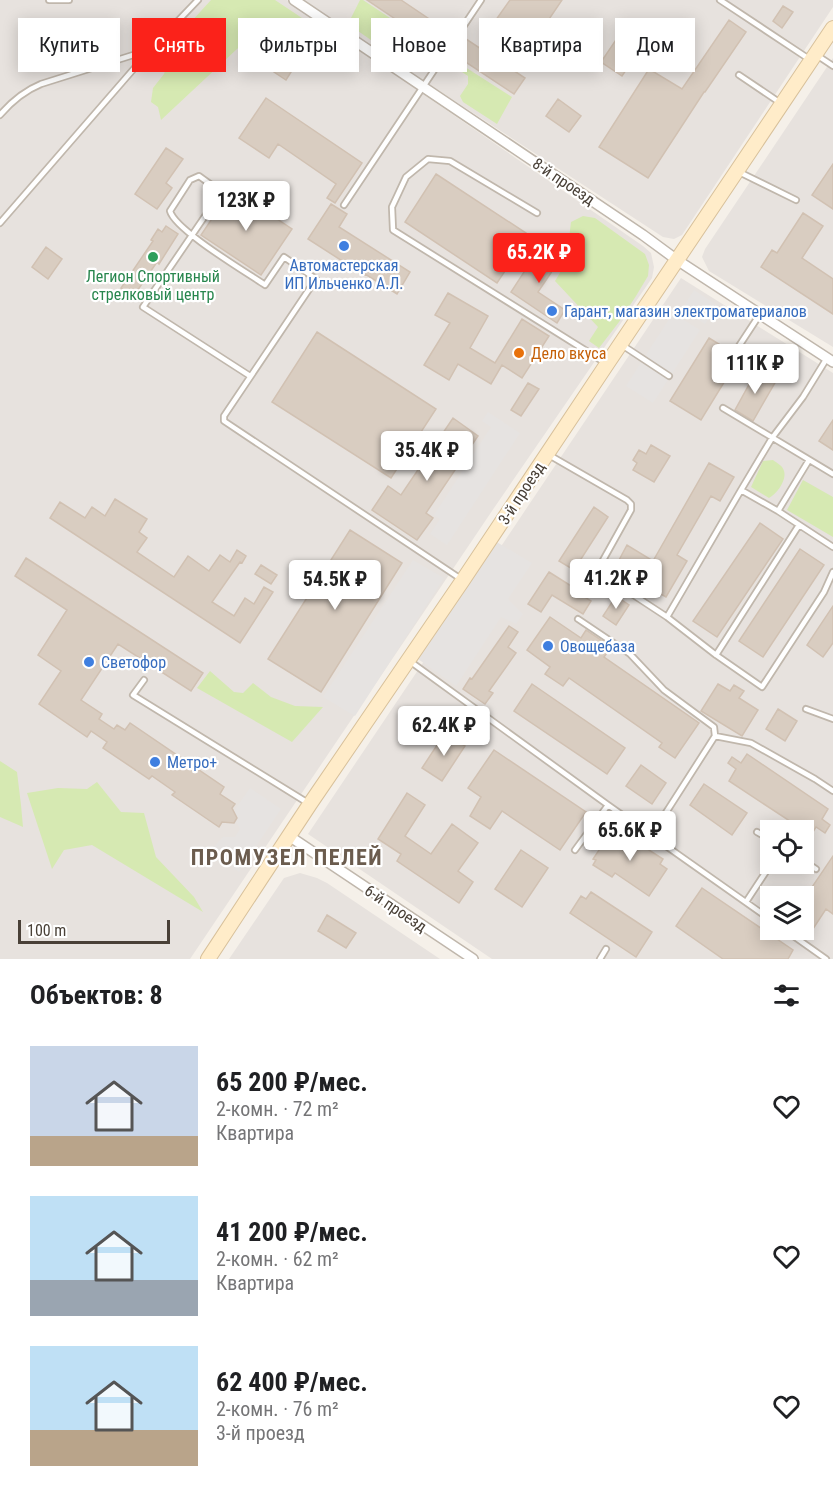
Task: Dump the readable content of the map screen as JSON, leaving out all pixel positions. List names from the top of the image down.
{
  "streets": {
    "street": ["8-й проезд", "3-й проезд", "6-й проезд"]
  },
  "crossings": [
    ["8-й проезд", "3-й проезд"],
    ["3-й проезд", "6-й проезд"]
  ],
  "districts": ["ПРОМУЗЕЛ ПЕЛЕЙ"],
  "places": [
    "Автомастерская ИП Ильченко А.Л.",
    "Легион Спортивный стрелковый центр",
    "Гарант, магазин электроматериалов",
    "Дело вкуса",
    "Овощебаза",
    "Светофор",
    "Метро+"
  ],
  "scale_bar": "100 m",
  "page": {
    "chip": [
      "Купить",
      "Снять",
      "Фильтры",
      "Новое",
      "Квартира",
      "Дом"
    ],
    "price": [
      "123K ₽",
      "65.2K ₽",
      "111K ₽",
      "35.4K ₽",
      "41.2K ₽",
      "54.5K ₽",
      "62.4K ₽",
      "65.6K ₽"
    ],
    "scale": "100 m",
    "heading": "Объектов: 8",
    "list": [
      {
        "name": "65 200 ₽/мес.",
        "note": "2-комн. · 72 m² · Квартира"
      },
      {
        "name": "41 200 ₽/мес.",
        "note": "2-комн. · 62 m² · Квартира"
      },
      {
        "name": "62 400 ₽/мес.",
        "note": "2-комн. · 76 m² · 3-й проезд"
      }
    ]
  }
}
